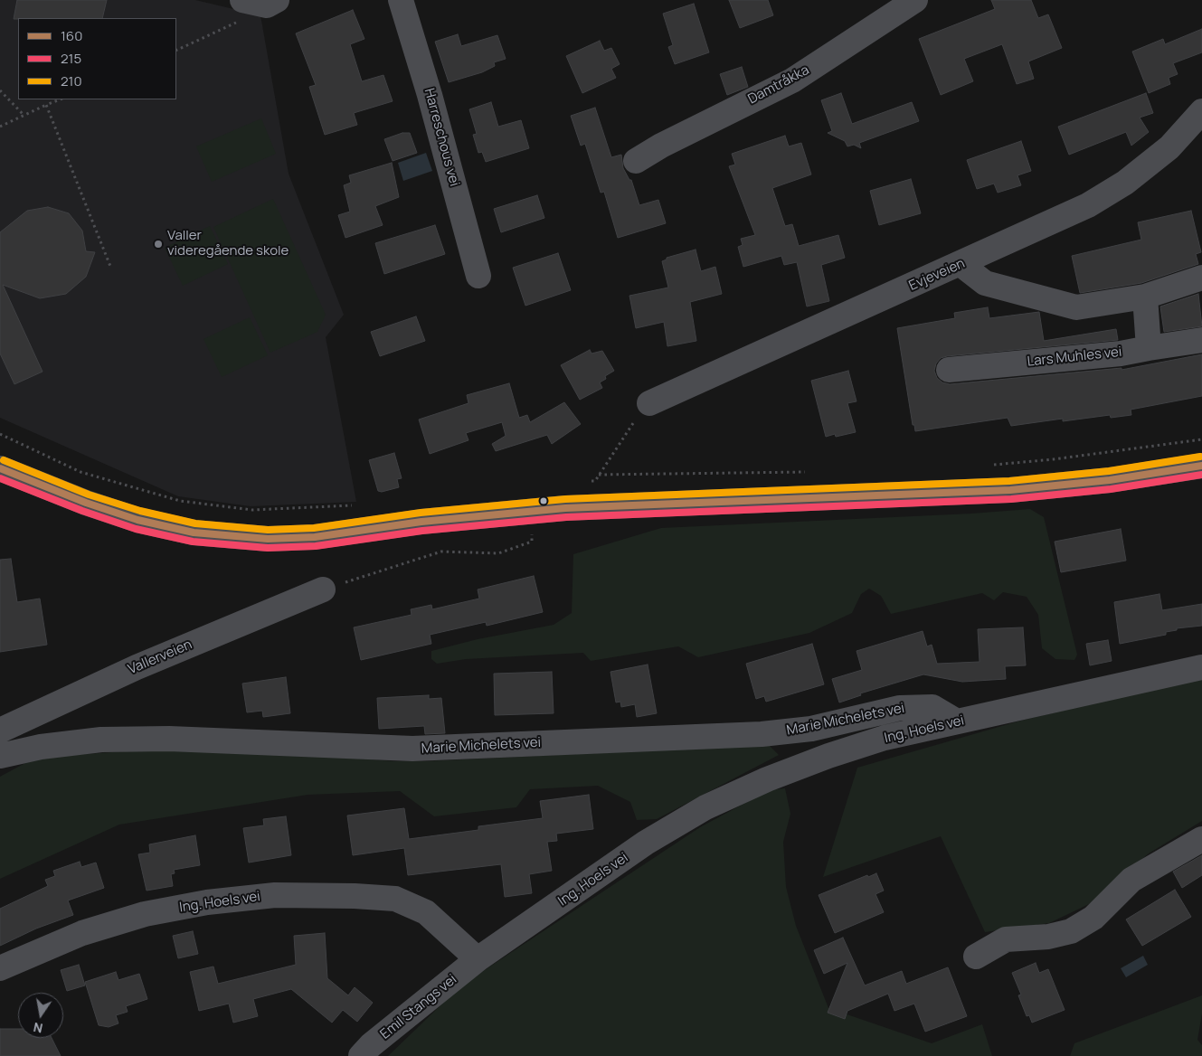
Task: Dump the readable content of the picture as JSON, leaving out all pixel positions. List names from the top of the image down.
{
  "streets": {
    "street": [
      "Damtråkka",
      "Harreschous vei",
      "Evjeveien",
      "Lars Muhles vei",
      "Vallerveien",
      "Marie Michelets vei",
      "Ing. Hoels vei",
      "Emil Stangs vei"
    ]
  },
  "crossings": [
    ["Marie Michelets vei", "Ing. Hoels vei"],
    ["Ing. Hoels vei", "Emil Stangs vei"]
  ],
  "places": ["Valler videregående skole"],
  "lines": ["transit line 210", "transit line 160", "transit line 215"],
  "legend": ["160", "215", "210"],
  "north": "bottom"
}
